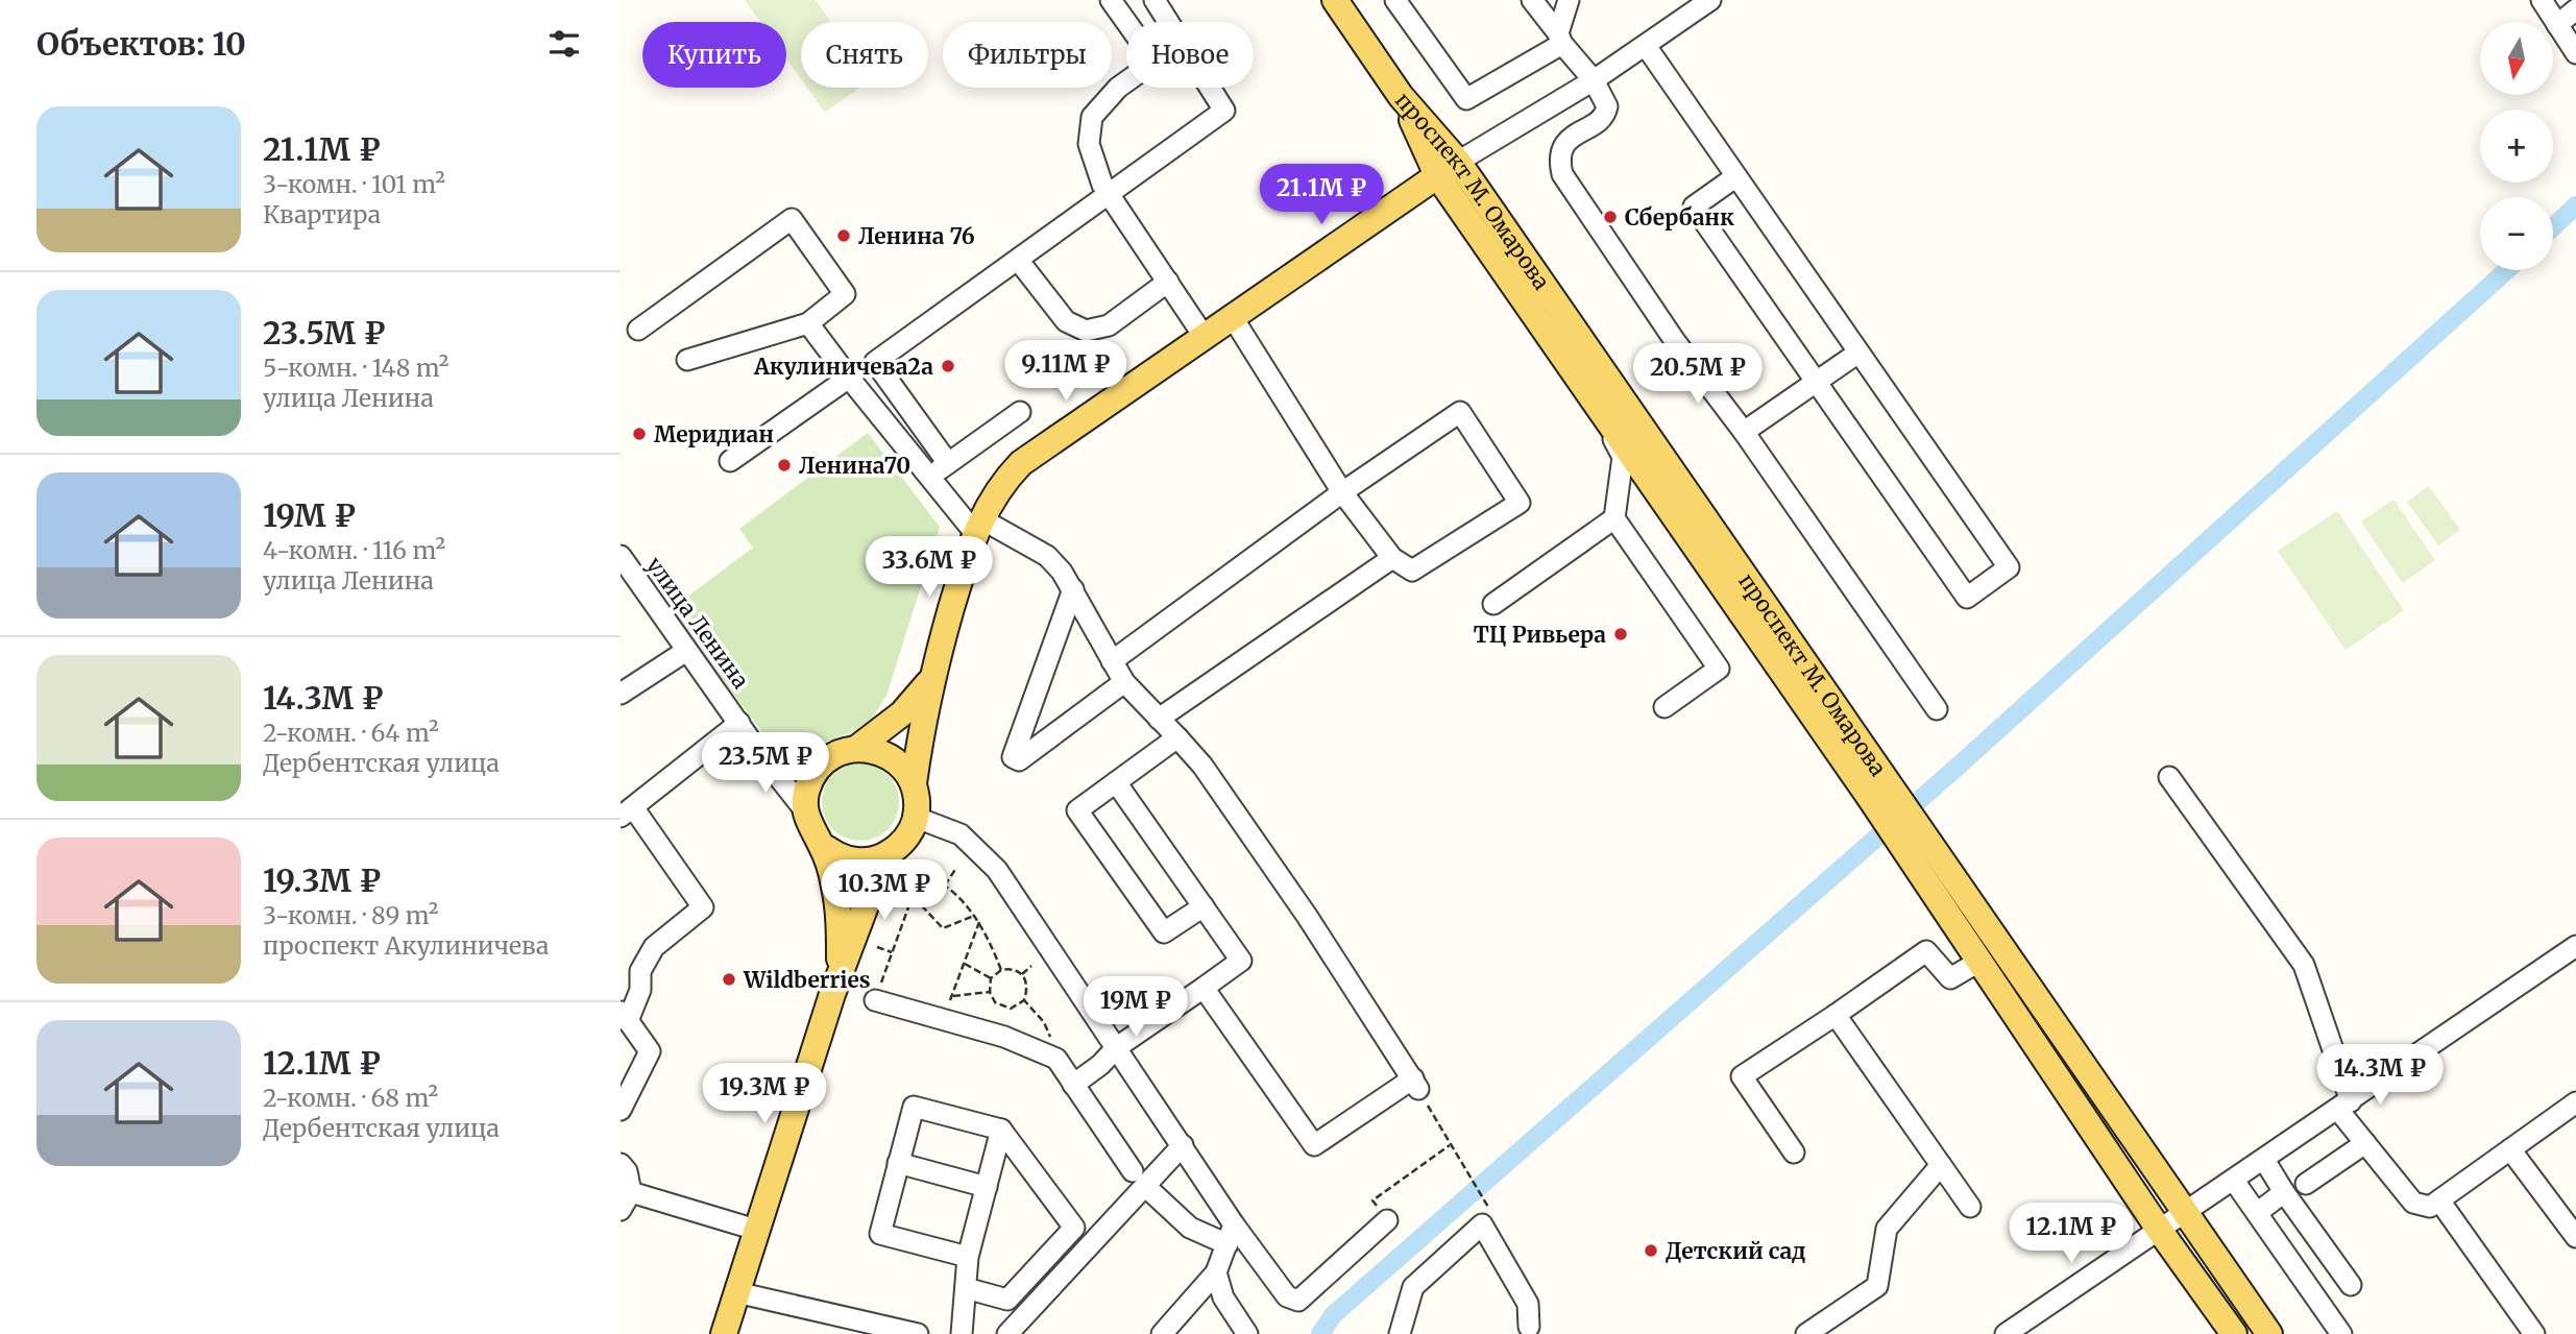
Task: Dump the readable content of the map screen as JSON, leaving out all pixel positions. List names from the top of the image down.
{
  "streets": {
    "main road": ["проспект М. Омарова"],
    "street": ["улица Ленина"]
  },
  "places": [
    "Сбербанк",
    "Ленина 76",
    "Акулиничева2а",
    "Меридиан",
    "Ленина70",
    "ТЦ Ривьера",
    "Wildberries",
    "Детский сад"
  ],
  "north": "bottom",
  "page": {
    "heading": "Объектов: 10",
    "map_buttons": ["+", "−"],
    "chip": [
      "Купить",
      "Снять",
      "Фильтры",
      "Новое"
    ],
    "list": [
      {
        "name": "21.1M ₽",
        "note": "3-комн. · 101 m² · Квартира"
      },
      {
        "name": "23.5M ₽",
        "note": "5-комн. · 148 m² · улица Ленина"
      },
      {
        "name": "19M ₽",
        "note": "4-комн. · 116 m² · улица Ленина"
      },
      {
        "name": "14.3M ₽",
        "note": "2-комн. · 64 m² · Дербентская улица"
      },
      {
        "name": "19.3M ₽",
        "note": "3-комн. · 89 m² · проспект Акулиничева"
      },
      {
        "name": "12.1M ₽",
        "note": "2-комн. · 68 m² · Дербентская улица"
      }
    ],
    "price": [
      "21.1M ₽",
      "9.11M ₽",
      "20.5M ₽",
      "33.6M ₽",
      "23.5M ₽",
      "10.3M ₽",
      "19M ₽",
      "14.3M ₽",
      "19.3M ₽",
      "12.1M ₽"
    ]
  }
}
